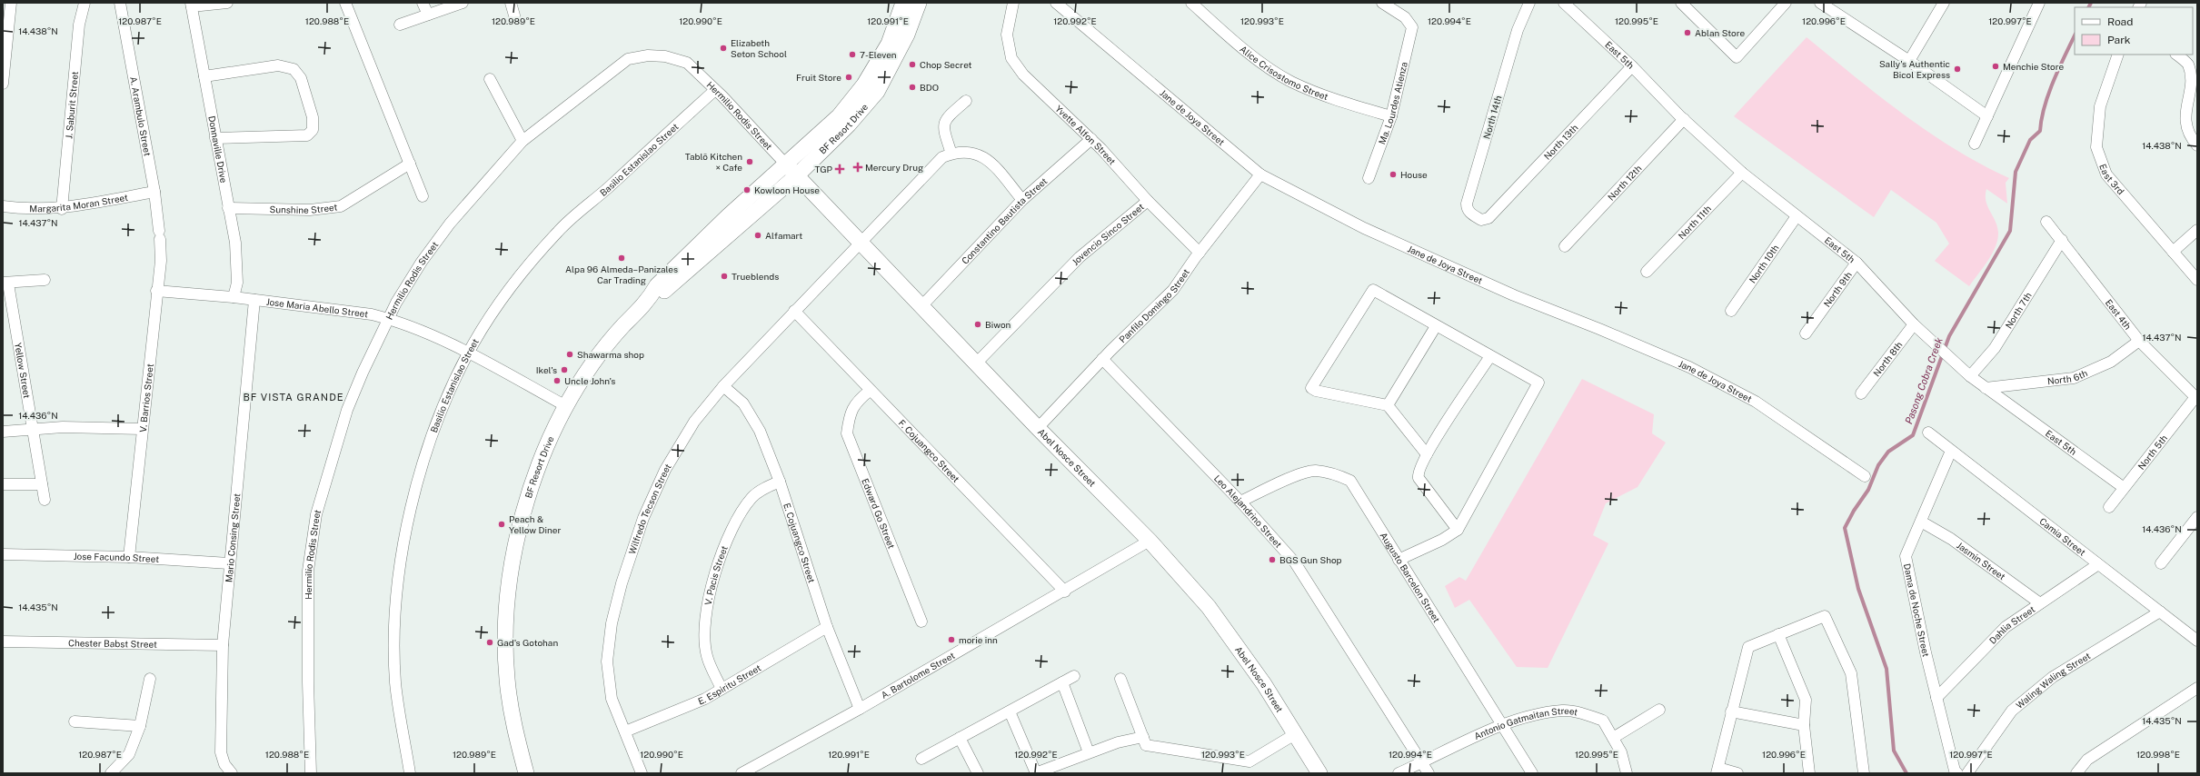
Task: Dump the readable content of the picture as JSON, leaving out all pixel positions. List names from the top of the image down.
{
  "streets": {
    "main road": ["BF Resort Drive", "Abel Nosce Street"],
    "street": [
      "East 5th",
      "Alice Crisostomo Street",
      "Ma. Lourdes Atienza",
      "J. Saburit Street",
      "Hermilio Rodis Street",
      "A. Arambulo Street",
      "Jane de Joya Street",
      "North 14th",
      "Yvette Alfon Street",
      "North 13th",
      "Donnaville Drive",
      "Basilio Estanislao Street",
      "East 3rd",
      "North 12th",
      "Margarita Moran Street",
      "Sunshine Street",
      "Constantino Bautista Street",
      "North 11th",
      "Jovencio Sinco Street",
      "North 10th",
      "North 9th",
      "Panfilo Domingo Street",
      "Jose Maria Abello Street",
      "North 7th",
      "East 4th",
      "North 8th",
      "Yellow Street",
      "North 6th",
      "V. Barrios Street",
      "F. Cojuangco Street",
      "North 5th",
      "Wilfredo Tecson Street",
      "Leo Alejandrino Street",
      "Edward Go Street",
      "Camia Street",
      "Mario Consing Street",
      "E. Cojuangco Street",
      "Jose Facundo Street",
      "Jasmin Street",
      "V. Pacis Street",
      "Augusto Barcelon Street",
      "Dama de Noche Street",
      "Dahlia Street",
      "Chester Babst Street",
      "A. Bartolome Street",
      "Waling Waling Street",
      "E. Espiritu Street",
      "Antonio Gatmaitan Street"
    ]
  },
  "crossings": [
    ["East 5th", "North 13th"],
    ["East 5th", "North 12th"],
    ["East 5th", "North 11th"],
    ["East 5th", "North 10th"],
    ["East 5th", "North 9th"],
    ["East 5th", "North 7th"],
    ["East 5th", "North 8th"],
    ["East 5th", "North 6th"],
    ["East 5th", "North 5th"],
    ["Alice Crisostomo Street", "Ma. Lourdes Atienza"],
    ["J. Saburit Street", "Margarita Moran Street"],
    ["Hermilio Rodis Street", "BF Resort Drive"],
    ["Hermilio Rodis Street", "Basilio Estanislao Street"],
    ["Hermilio Rodis Street", "Jose Maria Abello Street"],
    ["Hermilio Rodis Street", "Abel Nosce Street"],
    ["A. Arambulo Street", "Margarita Moran Street"],
    ["A. Arambulo Street", "V. Barrios Street"],
    ["Jane de Joya Street", "Panfilo Domingo Street"],
    ["North 14th", "North 13th"],
    ["BF Resort Drive", "Jose Maria Abello Street"],
    ["BF Resort Drive", "Abel Nosce Street"],
    ["Yvette Alfon Street", "Constantino Bautista Street"],
    ["Yvette Alfon Street", "Jovencio Sinco Street"],
    ["Yvette Alfon Street", "Panfilo Domingo Street"],
    ["Donnaville Drive", "Sunshine Street"],
    ["Donnaville Drive", "Jose Maria Abello Street"],
    ["Basilio Estanislao Street", "Jose Maria Abello Street"],
    ["Constantino Bautista Street", "Abel Nosce Street"],
    ["Jovencio Sinco Street", "Abel Nosce Street"],
    ["Panfilo Domingo Street", "Abel Nosce Street"],
    ["Panfilo Domingo Street", "Leo Alejandrino Street"],
    ["Jose Maria Abello Street", "V. Barrios Street"],
    ["Jose Maria Abello Street", "Mario Consing Street"],
    ["North 7th", "East 4th"],
    ["East 4th", "North 6th"],
    ["East 4th", "North 5th"],
    ["V. Barrios Street", "Jose Facundo Street"],
    ["F. Cojuangco Street", "Wilfredo Tecson Street"],
    ["F. Cojuangco Street", "Edward Go Street"],
    ["F. Cojuangco Street", "A. Bartolome Street"],
    ["Abel Nosce Street", "Wilfredo Tecson Street"],
    ["Abel Nosce Street", "A. Bartolome Street"],
    ["Wilfredo Tecson Street", "E. Cojuangco Street"],
    ["Wilfredo Tecson Street", "E. Espiritu Street"],
    ["Leo Alejandrino Street", "Augusto Barcelon Street"],
    ["Leo Alejandrino Street", "Antonio Gatmaitan Street"],
    ["Camia Street", "Dama de Noche Street"],
    ["Camia Street", "Dahlia Street"],
    ["Camia Street", "Waling Waling Street"],
    ["Mario Consing Street", "Jose Facundo Street"],
    ["Mario Consing Street", "Chester Babst Street"],
    ["E. Cojuangco Street", "V. Pacis Street"],
    ["E. Cojuangco Street", "A. Bartolome Street"],
    ["E. Cojuangco Street", "E. Espiritu Street"],
    ["Jasmin Street", "Dama de Noche Street"],
    ["Jasmin Street", "Dahlia Street"],
    ["V. Pacis Street", "E. Espiritu Street"],
    ["Augusto Barcelon Street", "Antonio Gatmaitan Street"],
    ["Dama de Noche Street", "Dahlia Street"]
  ],
  "districts": ["BF VISTA GRANDE"],
  "water": ["Pasong Cobra Creek"],
  "places": {
    "other": [
      "Ablan Store",
      "Elizabeth Seton School",
      "7-Eleven",
      "Chop Secret",
      "Menchie Store",
      "Sally's Authentic Bicol Express",
      "Fruit Store",
      "BDO",
      "Tablō Kitchen × Cafe",
      "House",
      "Kowloon House",
      "Alfamart",
      "Alpa 96 Almeda–Panizales Car Trading",
      "Trueblends",
      "Biwon",
      "Shawarma shop",
      "Ikel's",
      "Uncle John's",
      "Peach & Yellow Diner",
      "BGS Gun Shop",
      "morie inn",
      "Gad's Gotohan"
    ],
    "health": ["Mercury Drug", "TGP"]
  },
  "legend": ["Road", "Park"],
  "coordinates": [
    "120.987°E",
    "120.988°E",
    "120.989°E",
    "120.990°E",
    "120.991°E",
    "120.992°E",
    "120.993°E",
    "120.994°E",
    "120.995°E",
    "120.996°E",
    "120.997°E",
    "14.438°N",
    "14.437°N",
    "14.436°N",
    "14.435°N",
    "120.998°E"
  ]
}
